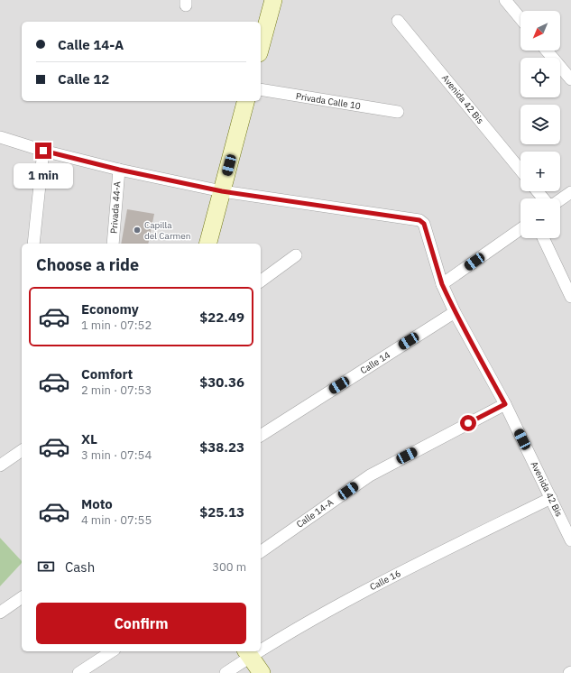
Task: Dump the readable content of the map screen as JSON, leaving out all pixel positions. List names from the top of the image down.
{
  "streets": {
    "street": [
      "Avenida 42 Bis",
      "Privada Calle 10",
      "Privada 44-A",
      "Calle 14",
      "Calle 14-A",
      "Calle 16"
    ]
  },
  "crossings": [
    ["Avenida 42 Bis", "Privada 44-A"],
    ["Avenida 42 Bis", "Calle 14"],
    ["Avenida 42 Bis", "Calle 14-A"],
    ["Avenida 42 Bis", "Calle 16"]
  ],
  "places": ["Capilla del Carmen"],
  "north": "bottom left",
  "page": {
    "map_buttons": ["+", "−"],
    "banner": ["Calle 14-A", "Calle 12"],
    "bubble": "1 min",
    "heading": "Choose a ride",
    "list": [
      {
        "name": "Economy",
        "note": "1 min · 07:52",
        "value": "$22.49"
      },
      {
        "name": "Comfort",
        "note": "2 min · 07:53",
        "value": "$30.36"
      },
      {
        "name": "XL",
        "note": "3 min · 07:54",
        "value": "$38.23"
      },
      {
        "name": "Moto",
        "note": "4 min · 07:55",
        "value": "$25.13"
      }
    ],
    "pay": ["Cash", "300 m"],
    "buttons": "Confirm"
  }
}
